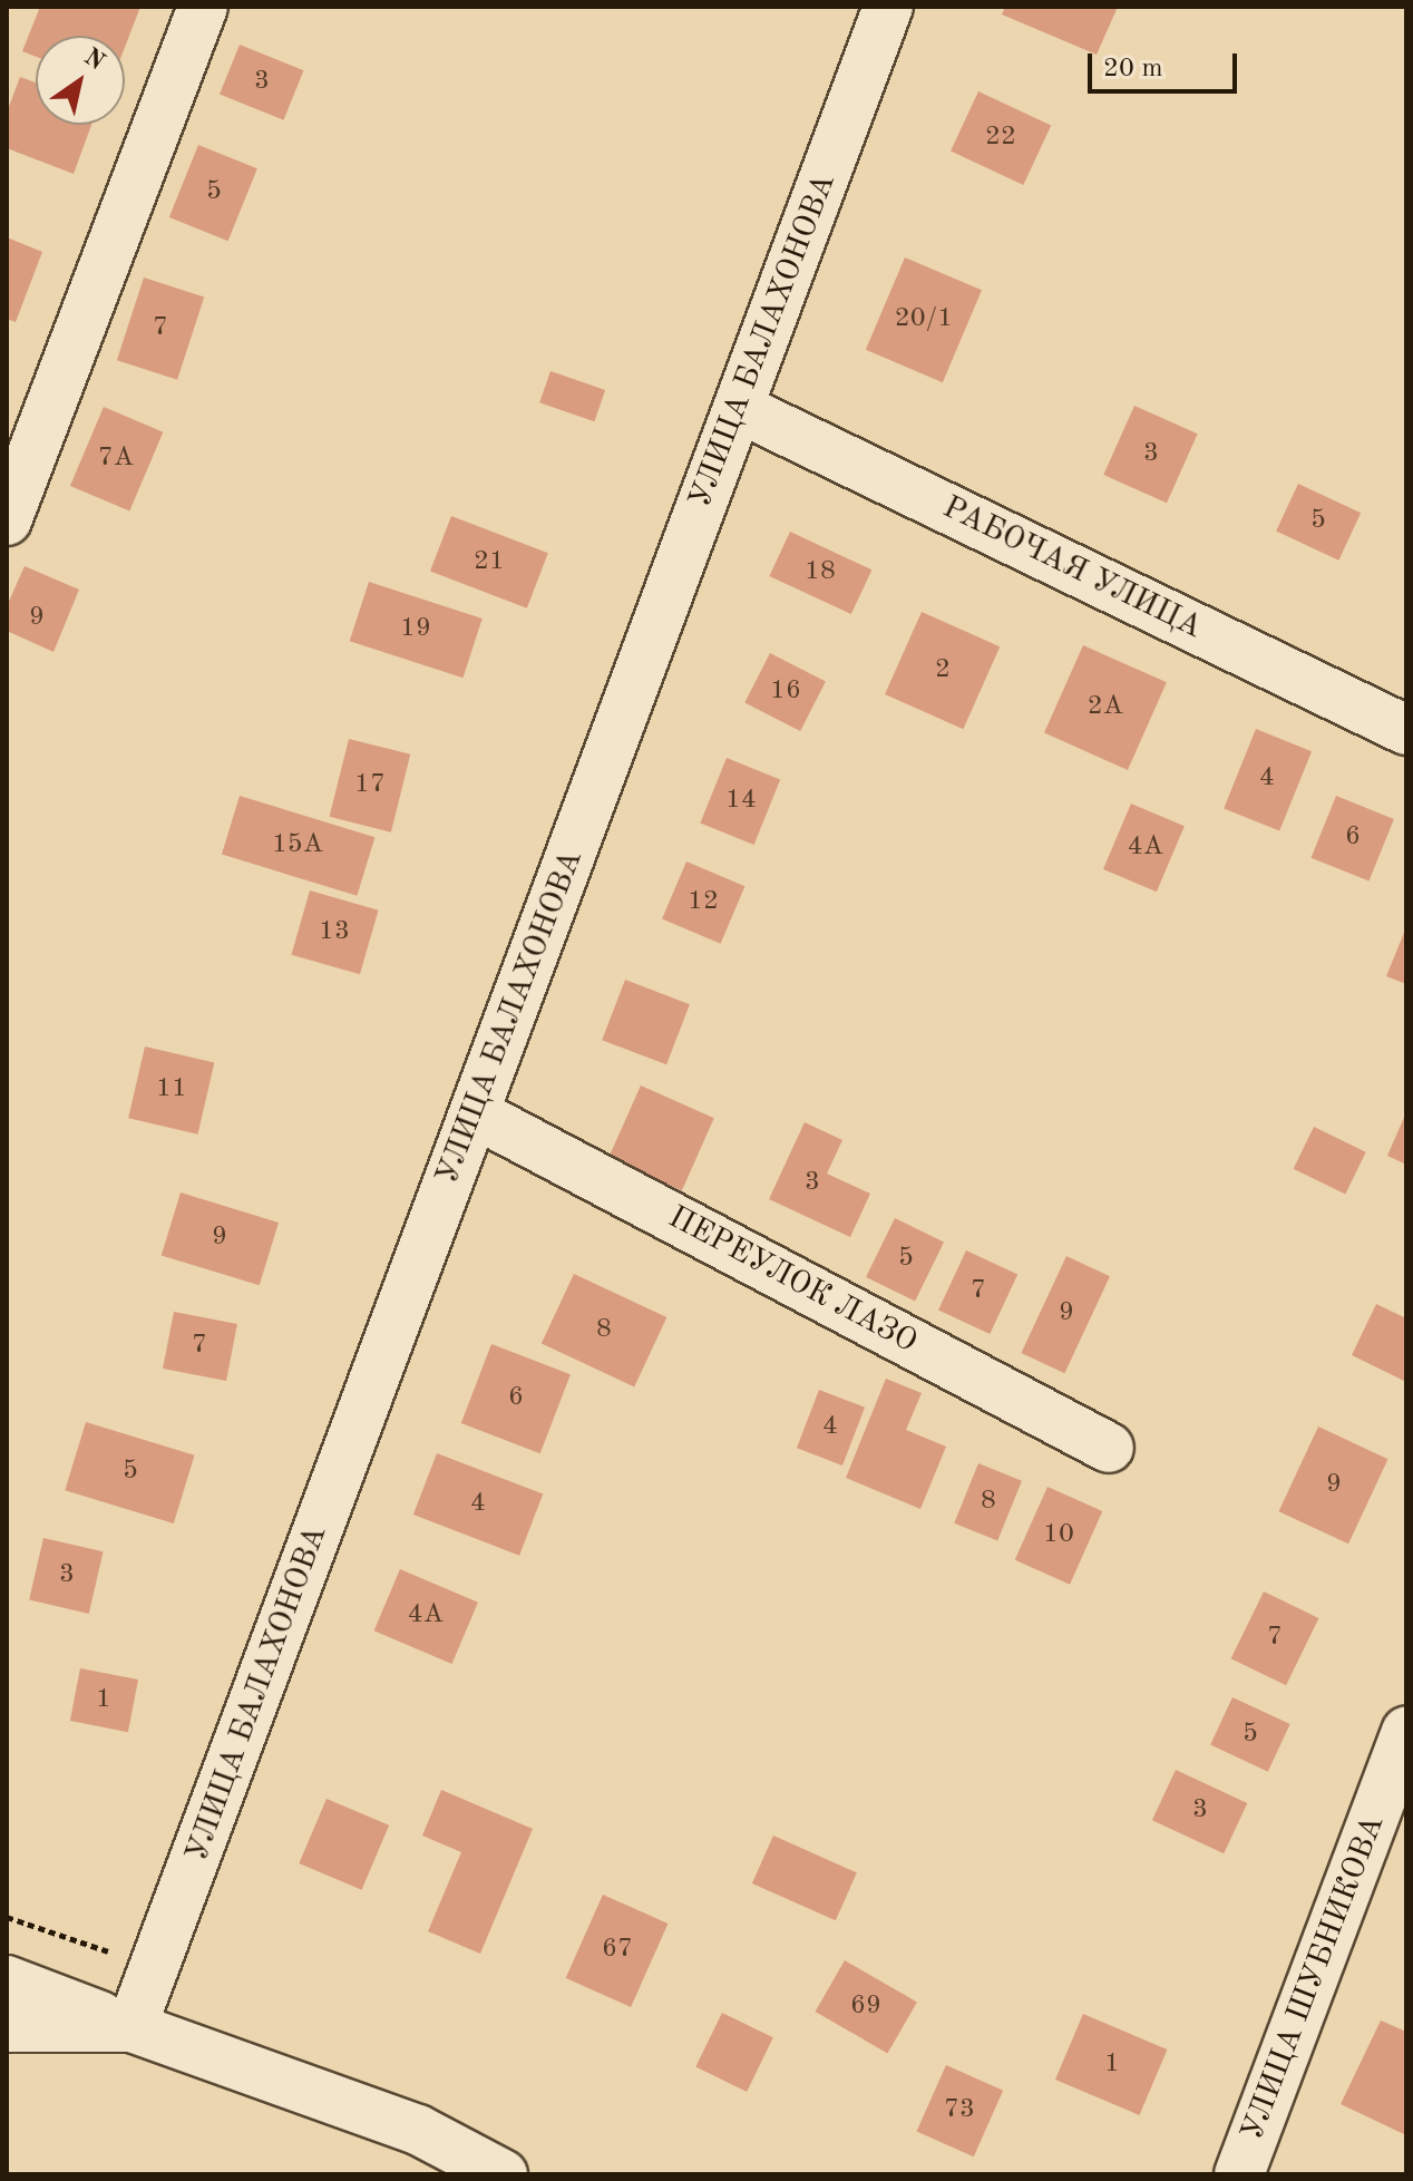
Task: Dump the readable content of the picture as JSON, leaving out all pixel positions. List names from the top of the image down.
{
  "streets": {
    "street": [
      "УЛИЦА БАЛАХОНОВА",
      "РАБОЧАЯ УЛИЦА",
      "ПЕРЕУЛОК ЛАЗО",
      "УЛИЦА ШУБНИКОВА"
    ]
  },
  "crossings": [
    ["УЛИЦА БАЛАХОНОВА", "РАБОЧАЯ УЛИЦА"],
    ["УЛИЦА БАЛАХОНОВА", "ПЕРЕУЛОК ЛАЗО"]
  ],
  "house_numbers": [
    "3",
    "22",
    "5",
    "20/1",
    "7",
    "3",
    "7А",
    "5",
    "21",
    "18",
    "9",
    "19",
    "2",
    "16",
    "2А",
    "4",
    "17",
    "14",
    "6",
    "15А",
    "4А",
    "12",
    "13",
    "11",
    "3",
    "9",
    "5",
    "7",
    "9",
    "8",
    "7",
    "6",
    "4",
    "5",
    "9",
    "8",
    "4",
    "10",
    "3",
    "4А",
    "7",
    "1",
    "5",
    "3",
    "67",
    "69",
    "1",
    "73"
  ],
  "scale_bar": "20 m",
  "north": "top right"
}
